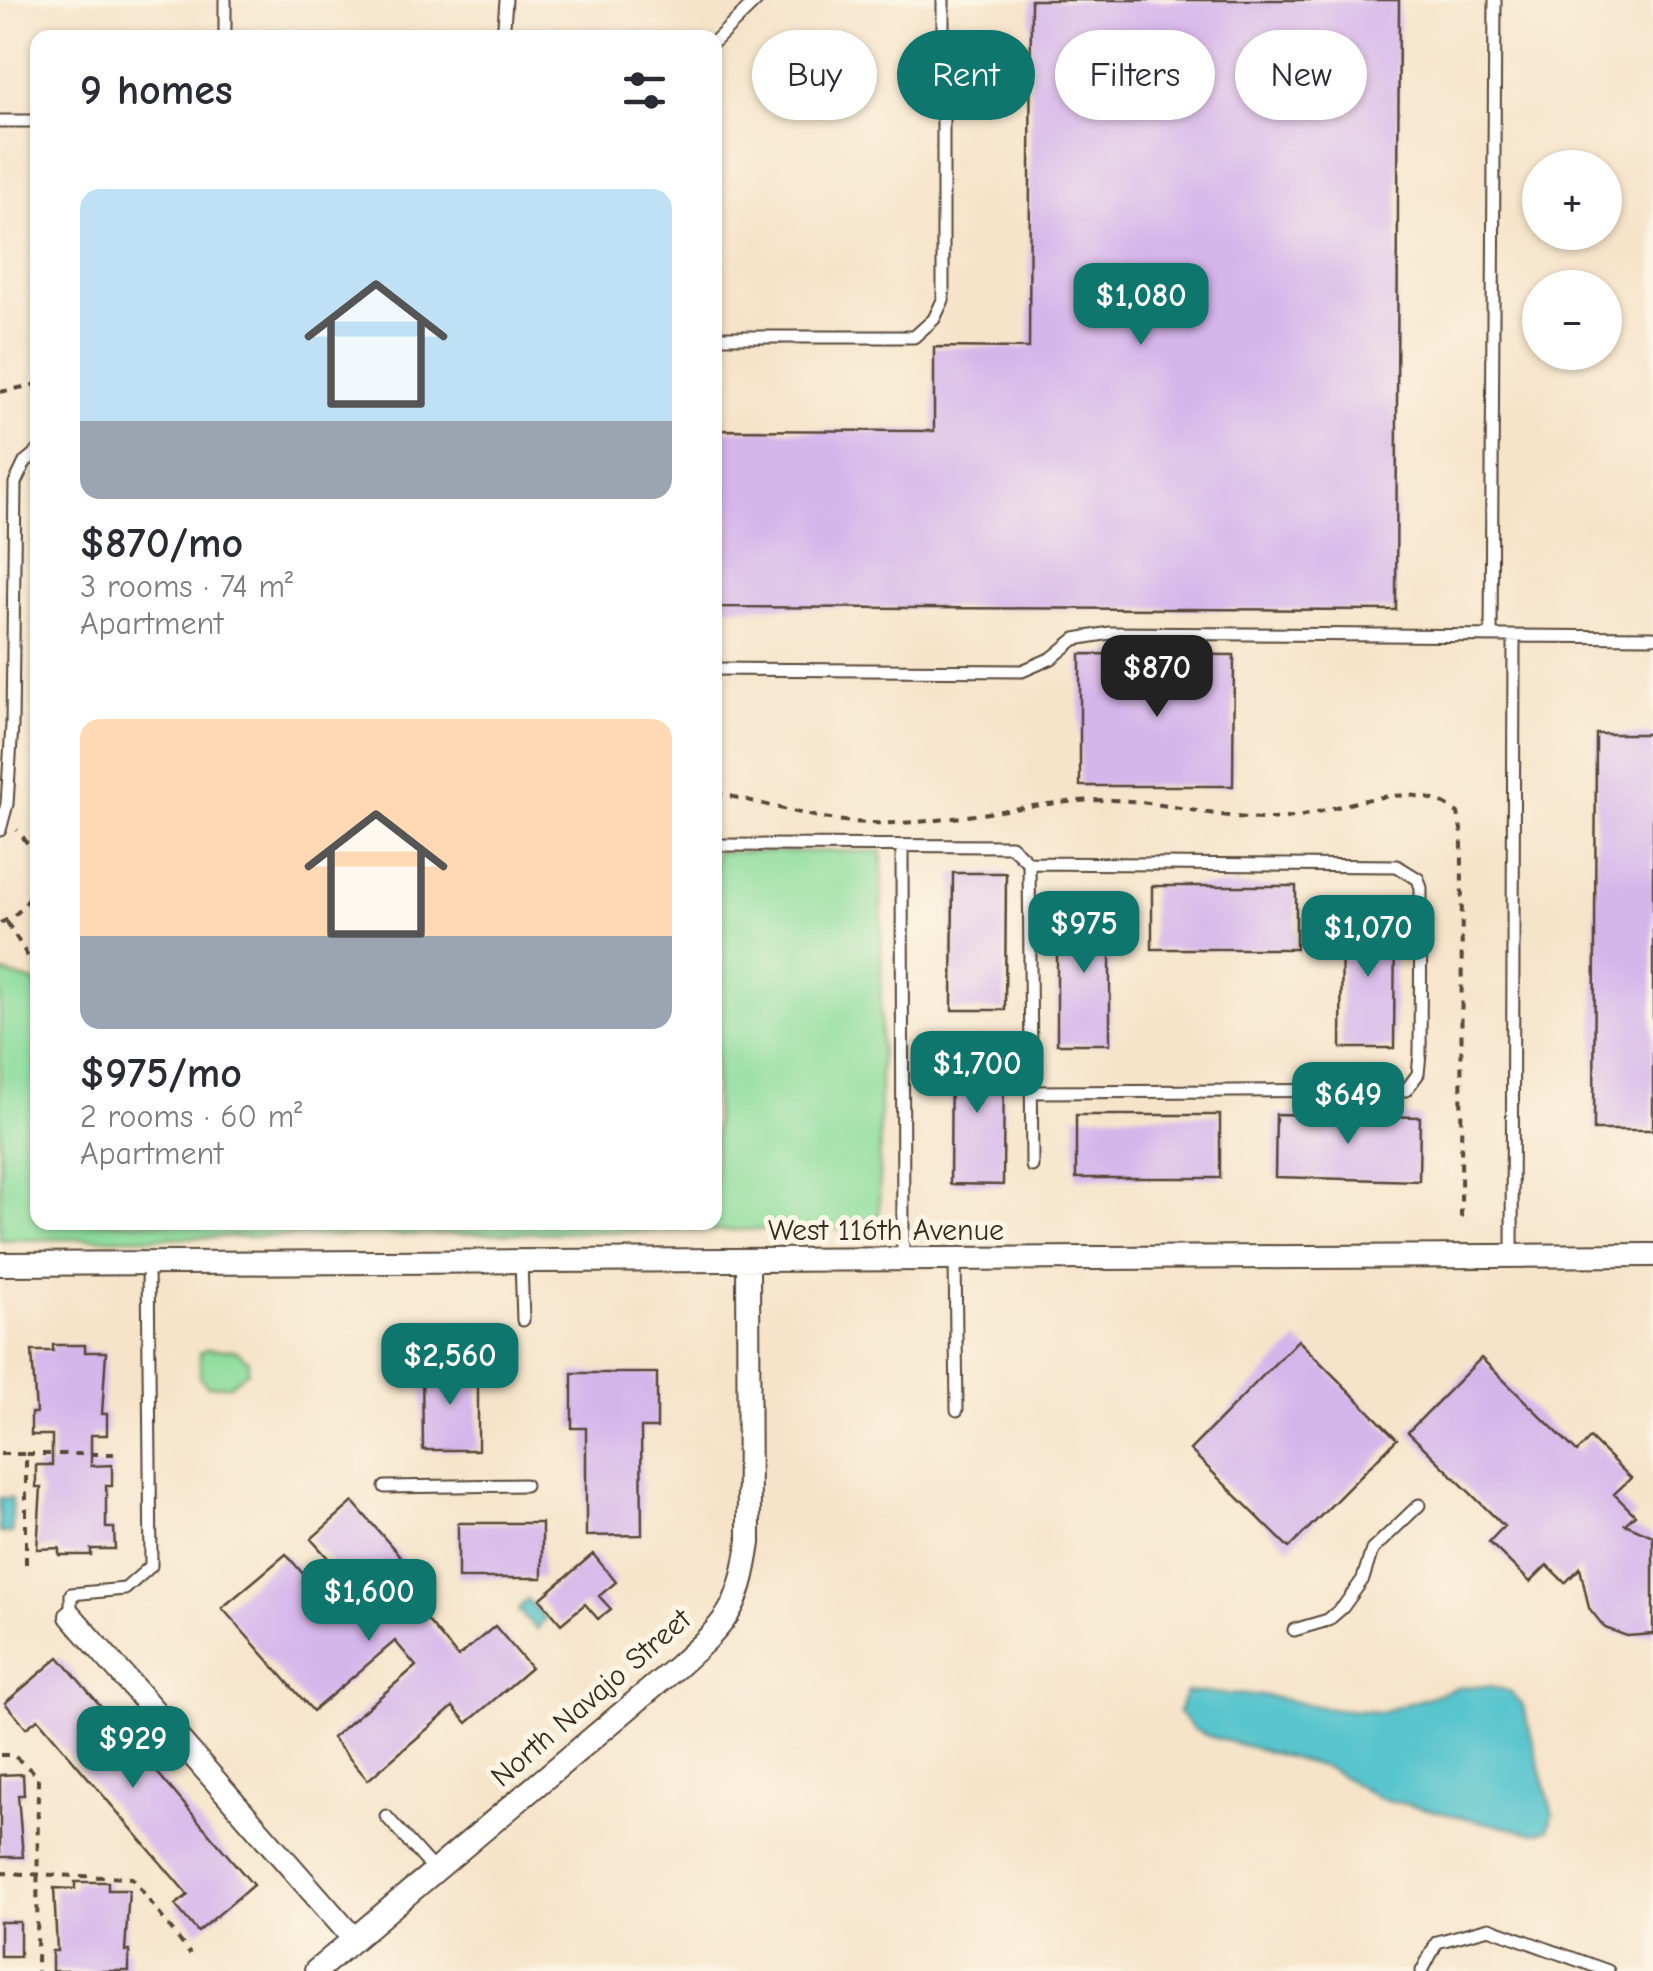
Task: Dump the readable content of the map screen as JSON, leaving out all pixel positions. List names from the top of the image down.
{
  "streets": {
    "street": ["West 116th Avenue", "North Navajo Street"]
  },
  "crossings": [
    ["West 116th Avenue", "North Navajo Street"]
  ],
  "page": {
    "chip": [
      "Buy",
      "Rent",
      "Filters",
      "New"
    ],
    "heading": "9 homes",
    "map_buttons": ["+", "−"],
    "list": [
      {
        "name": "$870/mo",
        "note": "3 rooms · 74 m² · Apartment"
      },
      {
        "name": "$975/mo",
        "note": "2 rooms · 60 m² · Apartment"
      }
    ],
    "price": [
      "$1,080",
      "$870",
      "$975",
      "$1,070",
      "$1,700",
      "$649",
      "$2,560",
      "$1,600",
      "$929"
    ]
  }
}
